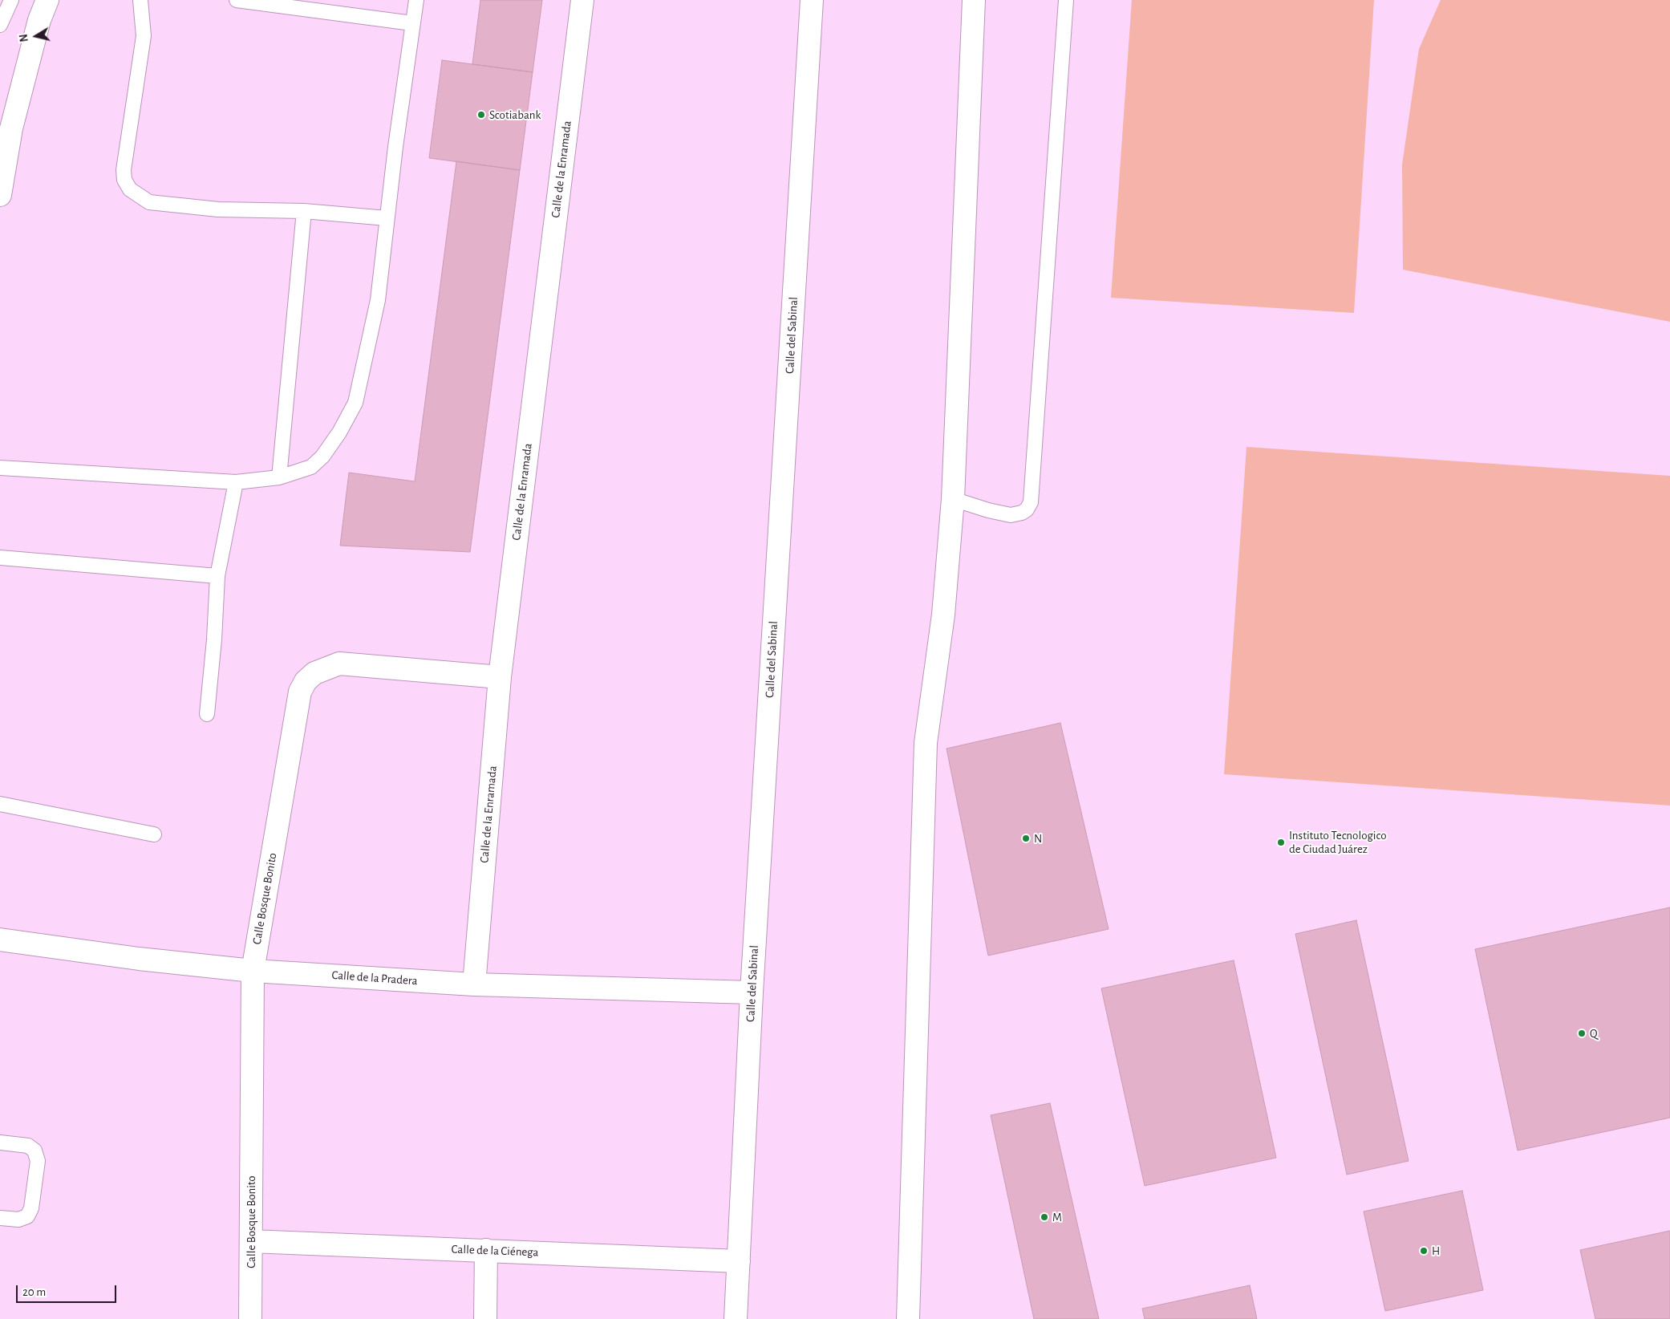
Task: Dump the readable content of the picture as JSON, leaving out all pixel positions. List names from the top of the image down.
{
  "streets": {
    "street": [
      "Calle de la Enramada",
      "Calle del Sabinal",
      "Calle Bosque Bonito",
      "Calle de la Pradera",
      "Calle de la Ciénega"
    ]
  },
  "crossings": [
    ["Calle de la Enramada", "Calle Bosque Bonito"],
    ["Calle de la Enramada", "Calle de la Pradera"],
    ["Calle del Sabinal", "Calle de la Pradera"],
    ["Calle del Sabinal", "Calle de la Ciénega"],
    ["Calle Bosque Bonito", "Calle de la Pradera"],
    ["Calle Bosque Bonito", "Calle de la Ciénega"]
  ],
  "places": [
    "Scotiabank",
    "N",
    "Instituto Tecnologico de Ciudad Juárez",
    "Q",
    "M",
    "H"
  ],
  "scale_bar": "20 m",
  "north": "left"
}
